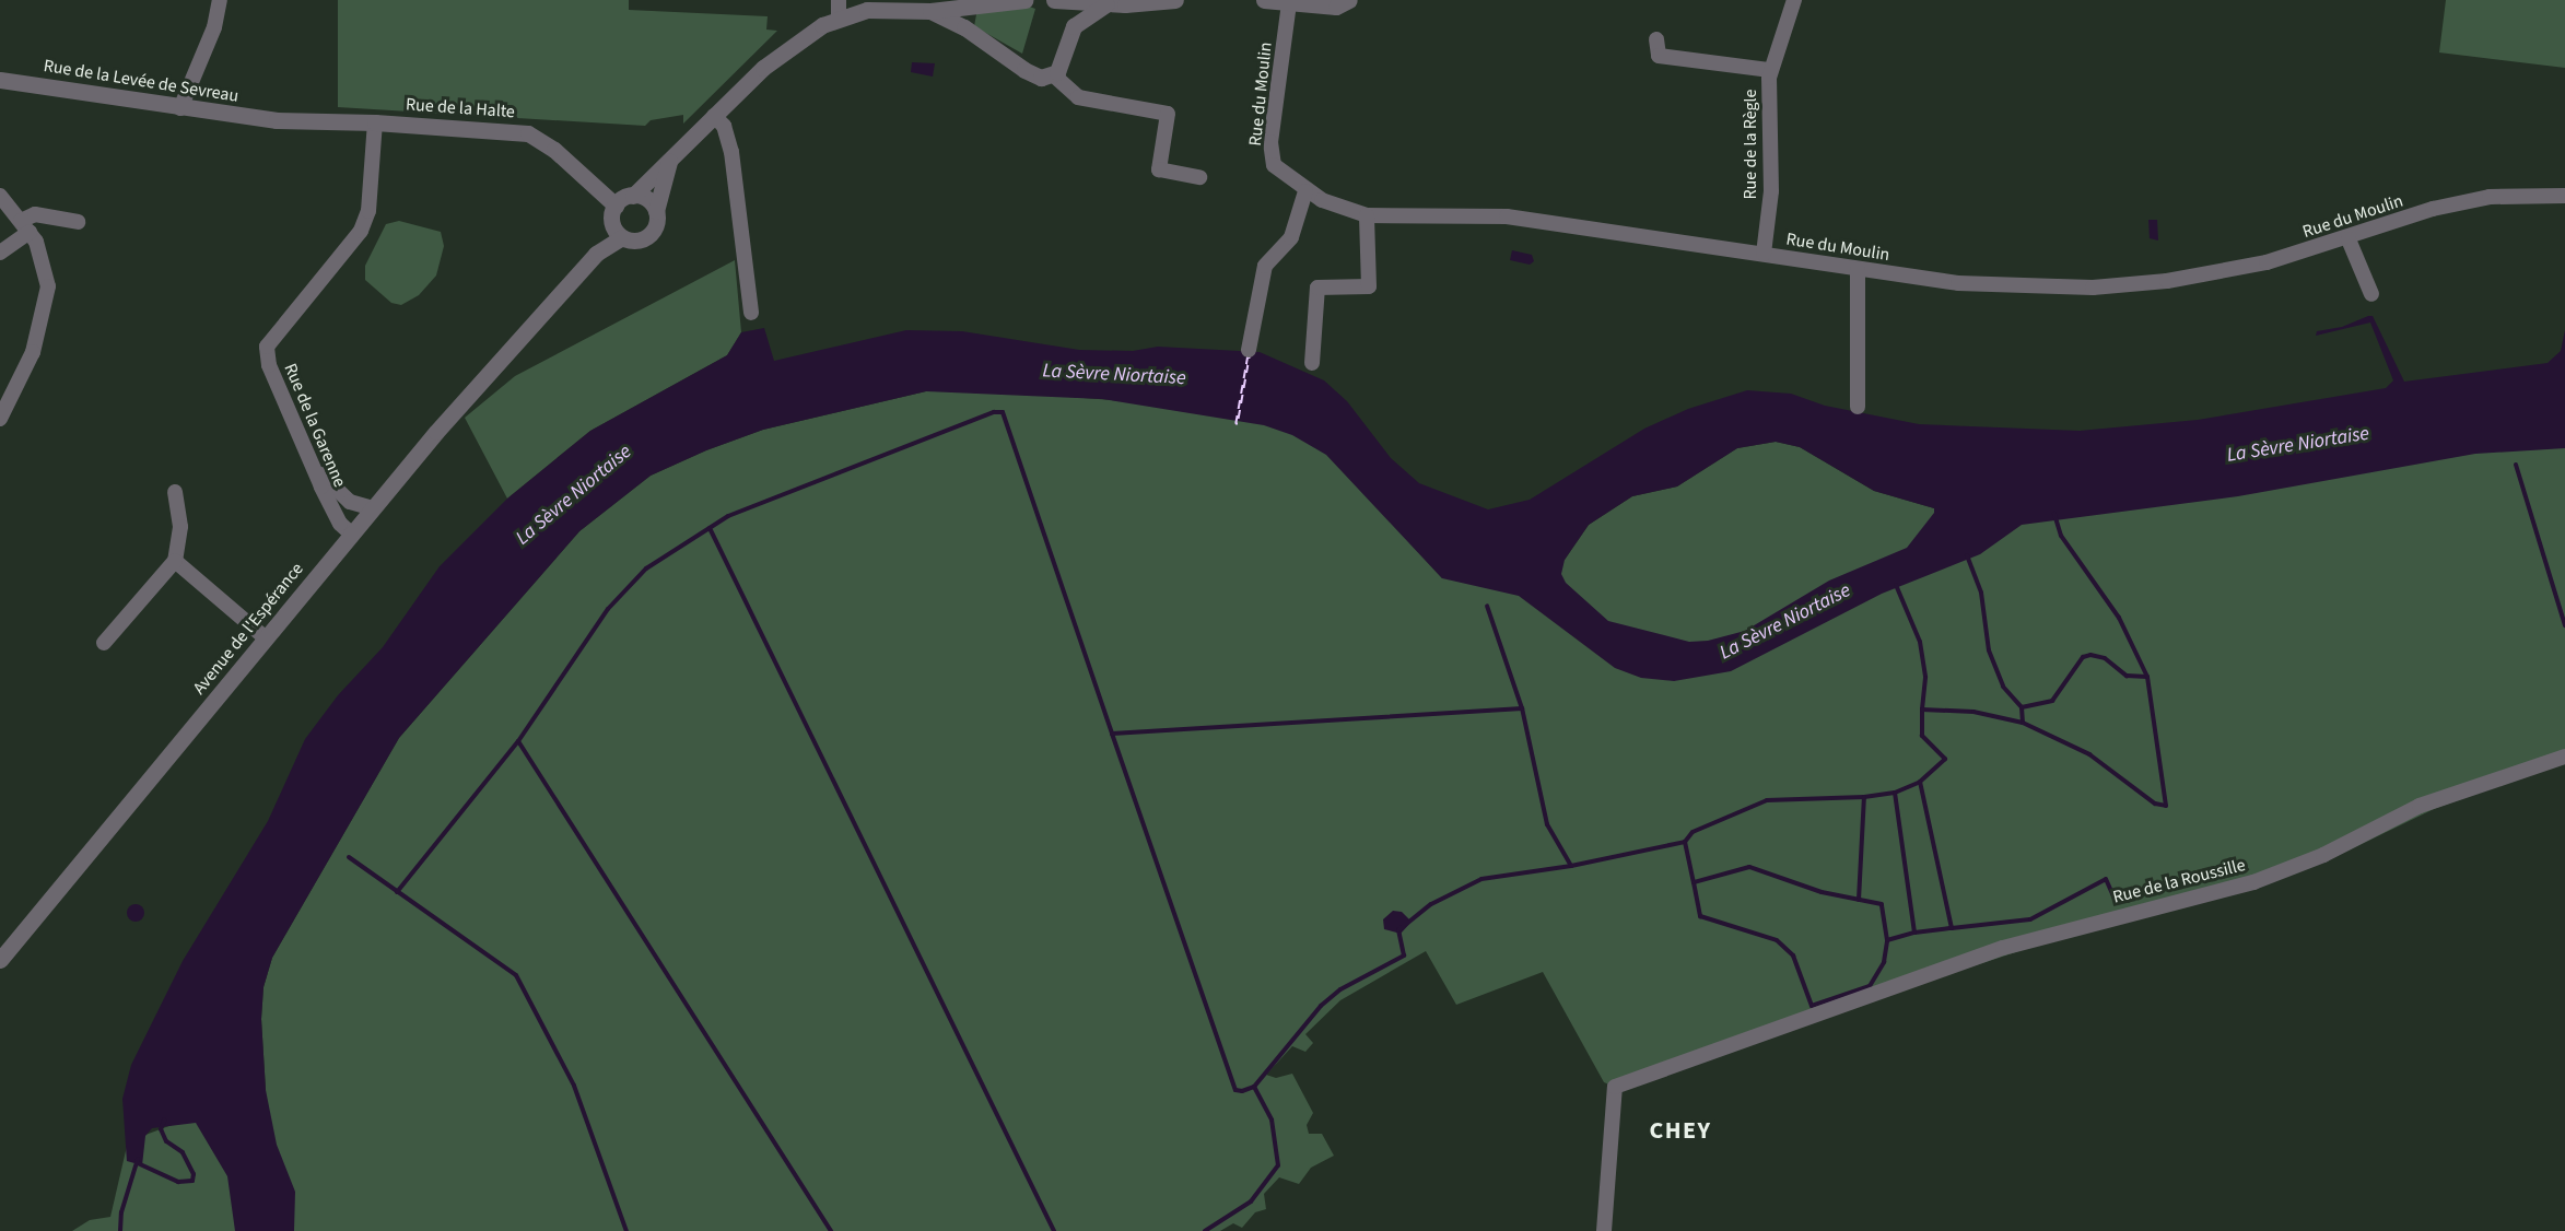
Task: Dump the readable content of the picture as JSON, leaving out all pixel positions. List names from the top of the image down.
{
  "streets": {
    "street": [
      "Rue de la Levée de Sevreau",
      "Rue du Moulin",
      "Rue de la Halte",
      "Rue de la Règle",
      "Rue de la Garenne",
      "Avenue de l'Espérance",
      "Rue de la Roussille"
    ]
  },
  "crossings": [
    ["Rue de la Levée de Sevreau", "Rue de la Halte"],
    ["Rue du Moulin", "Rue de la Règle"],
    ["Rue de la Halte", "Rue de la Garenne"],
    ["Rue de la Halte", "Avenue de l'Espérance"],
    ["Rue de la Garenne", "Avenue de l'Espérance"]
  ],
  "districts": ["CHEY"],
  "water": ["La Sèvre Niortaise"]
}
